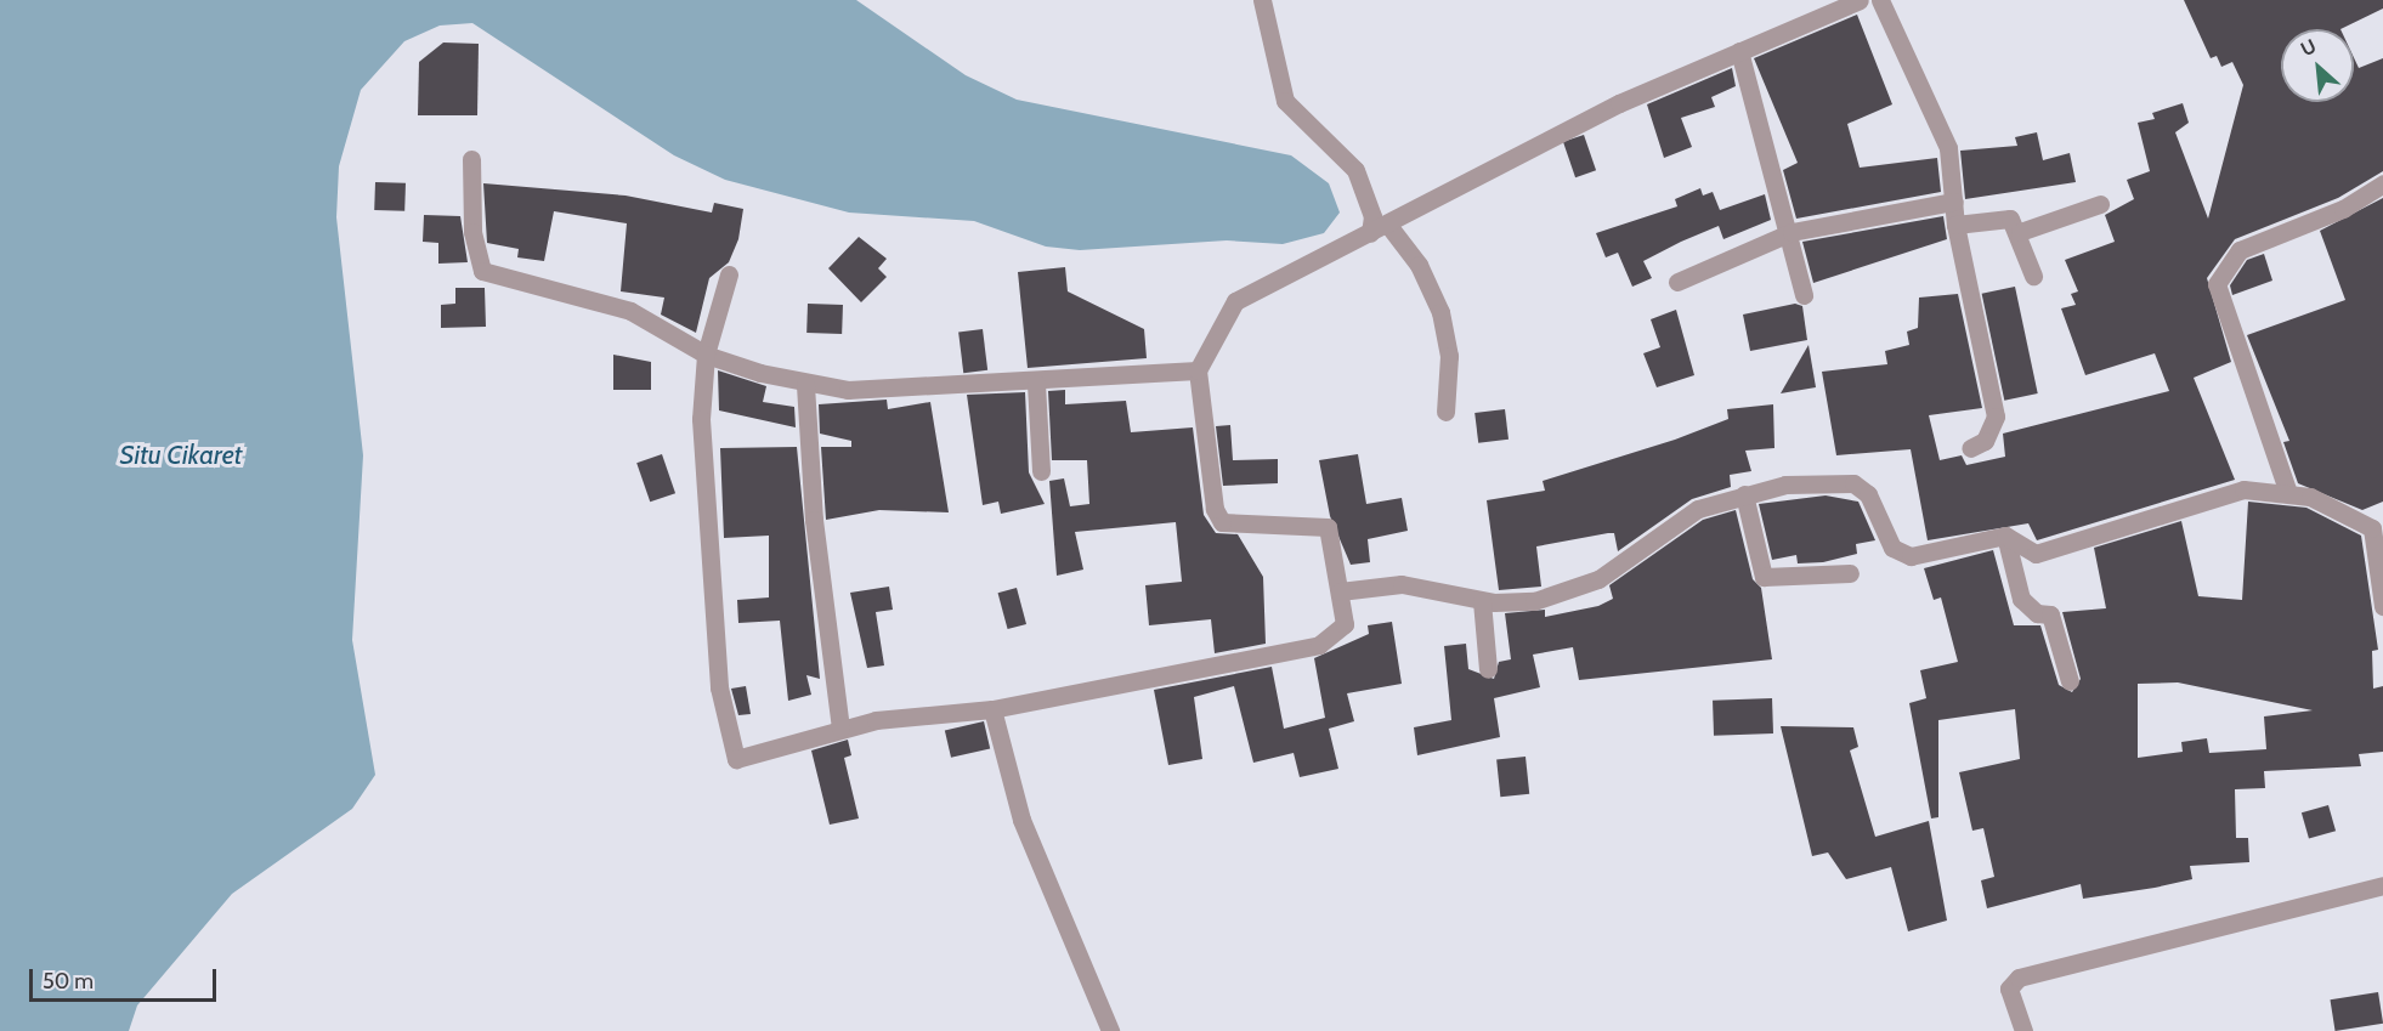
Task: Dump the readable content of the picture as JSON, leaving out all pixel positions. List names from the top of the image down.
{
  "water": ["Situ Cikaret"],
  "scale_bar": "50 m",
  "north": "top left"
}
